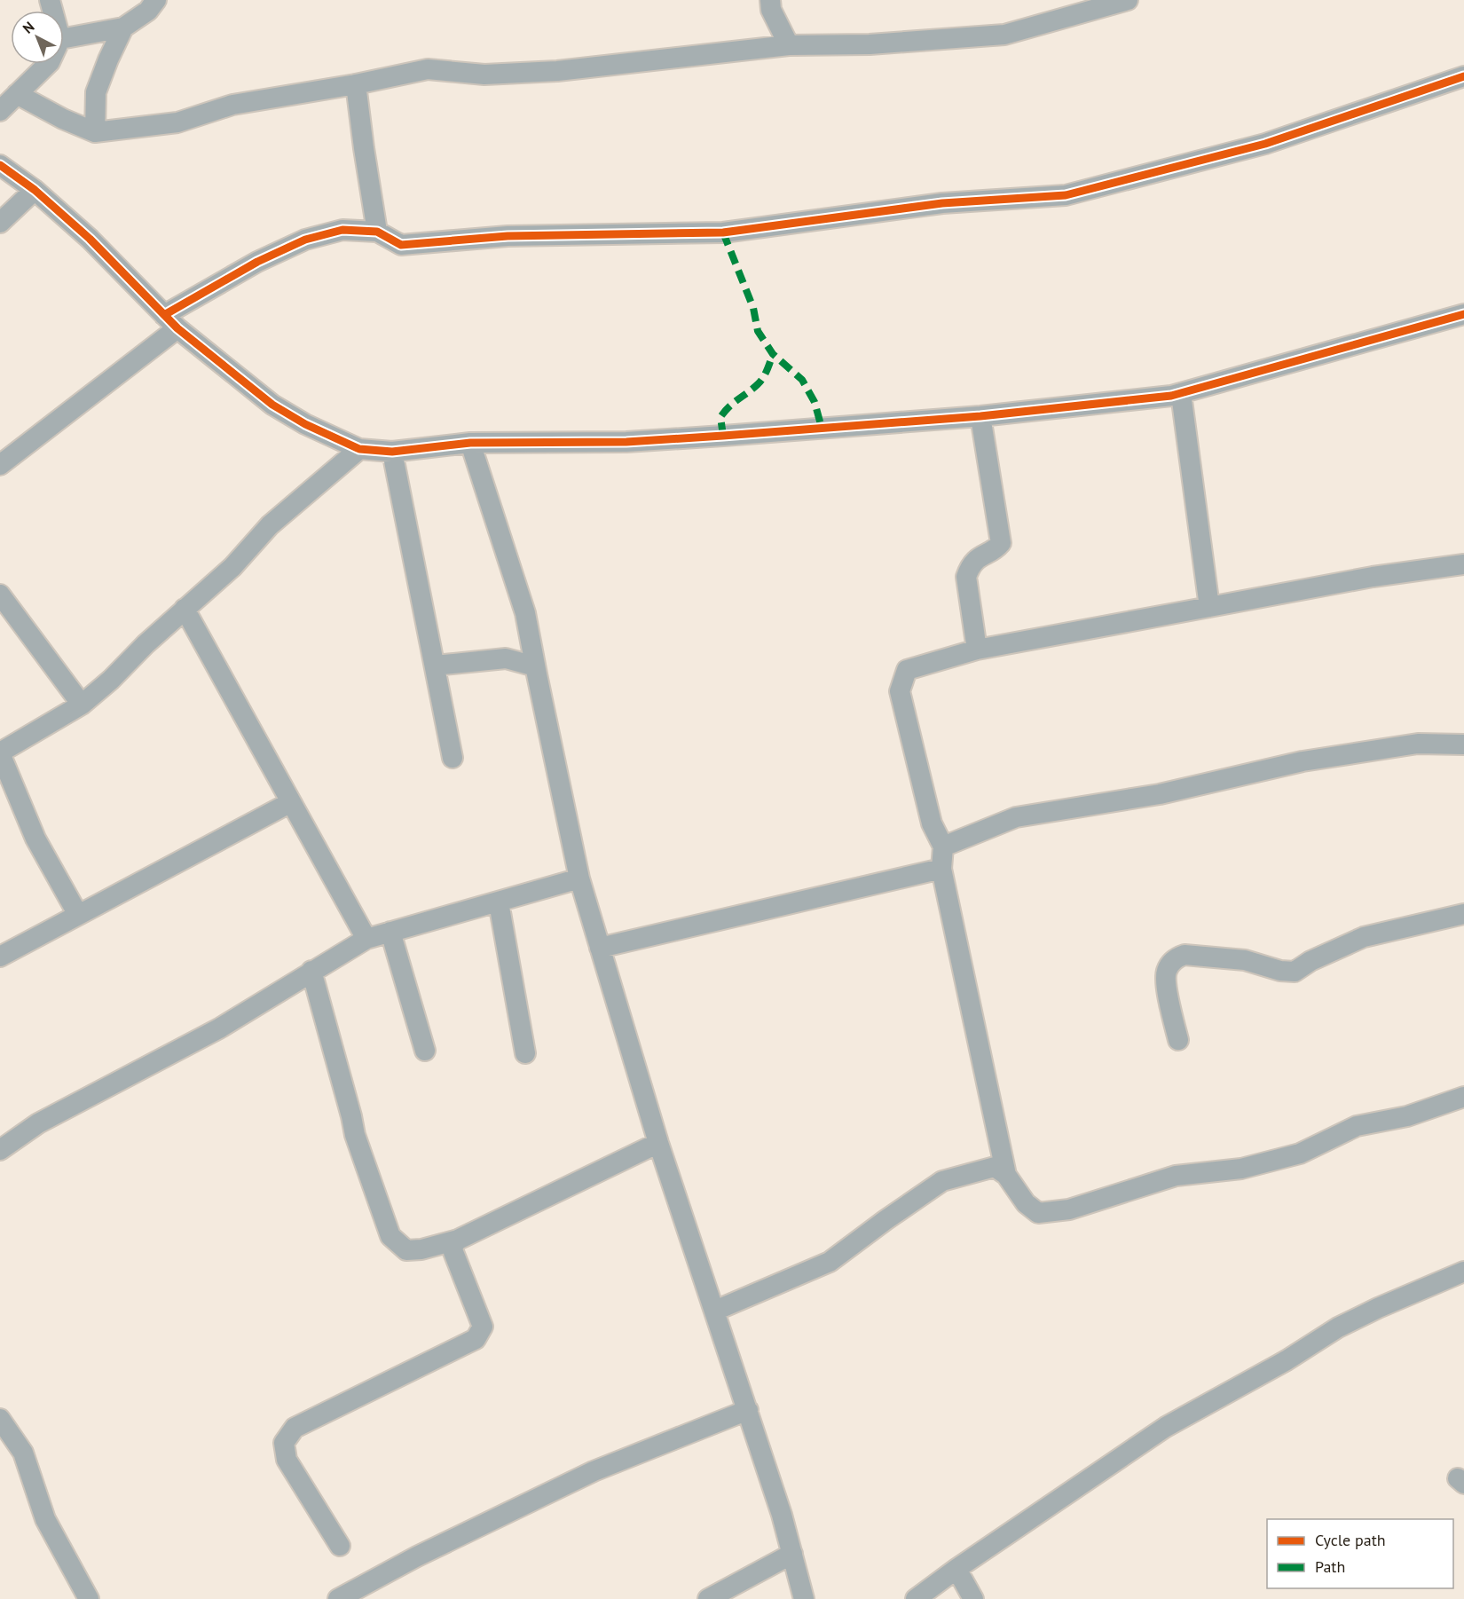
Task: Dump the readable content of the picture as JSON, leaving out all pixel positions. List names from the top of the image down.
{
  "legend": ["Cycle path", "Path"],
  "north": "top left"
}
